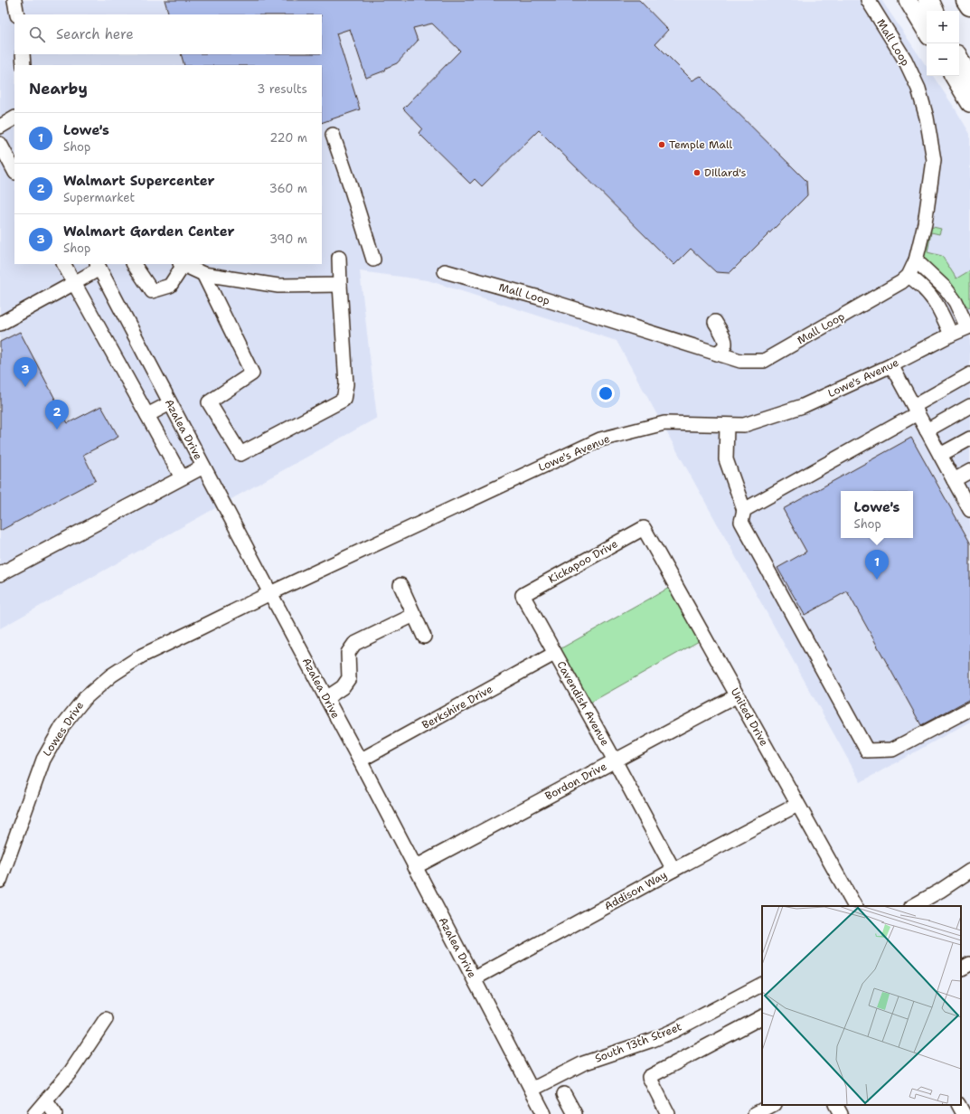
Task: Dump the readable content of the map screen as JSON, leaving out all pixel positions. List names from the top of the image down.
{
  "streets": {
    "street": [
      "Mall Loop",
      "Lowe's Avenue",
      "Azalea Drive",
      "Kickapoo Drive",
      "Cavendish Avenue",
      "Berkshire Drive",
      "United Drive",
      "Lowes Drive",
      "Bordon Drive",
      "Addison Way",
      "South 13th Street"
    ]
  },
  "crossings": [
    ["Lowe's Avenue", "Azalea Drive"],
    ["Lowe's Avenue", "Lowes Drive"],
    ["Azalea Drive", "Berkshire Drive"],
    ["Azalea Drive", "Lowes Drive"],
    ["Azalea Drive", "Bordon Drive"],
    ["Azalea Drive", "Addison Way"],
    ["Azalea Drive", "South 13th Street"],
    ["Kickapoo Drive", "Cavendish Avenue"],
    ["Kickapoo Drive", "United Drive"],
    ["Cavendish Avenue", "Berkshire Drive"],
    ["Cavendish Avenue", "Bordon Drive"],
    ["Cavendish Avenue", "Addison Way"],
    ["United Drive", "Bordon Drive"],
    ["United Drive", "Addison Way"]
  ],
  "places": ["Temple Mall", "Dillard's"],
  "page": {
    "map_buttons": ["+", "−"],
    "search": "Search here",
    "heading": ["Nearby", "3 results"],
    "list": [
      {
        "mark": "1",
        "name": "Lowe's",
        "note": "Shop",
        "value": "220 m"
      },
      {
        "mark": "2",
        "name": "Walmart Supercenter",
        "note": "Supermarket",
        "value": "360 m"
      },
      {
        "mark": "3",
        "name": "Walmart Garden Center",
        "note": "Shop",
        "value": "390 m"
      }
    ],
    "pins": ["3", "2", "1"],
    "popup": ["Lowe's", "Shop"]
  }
}
